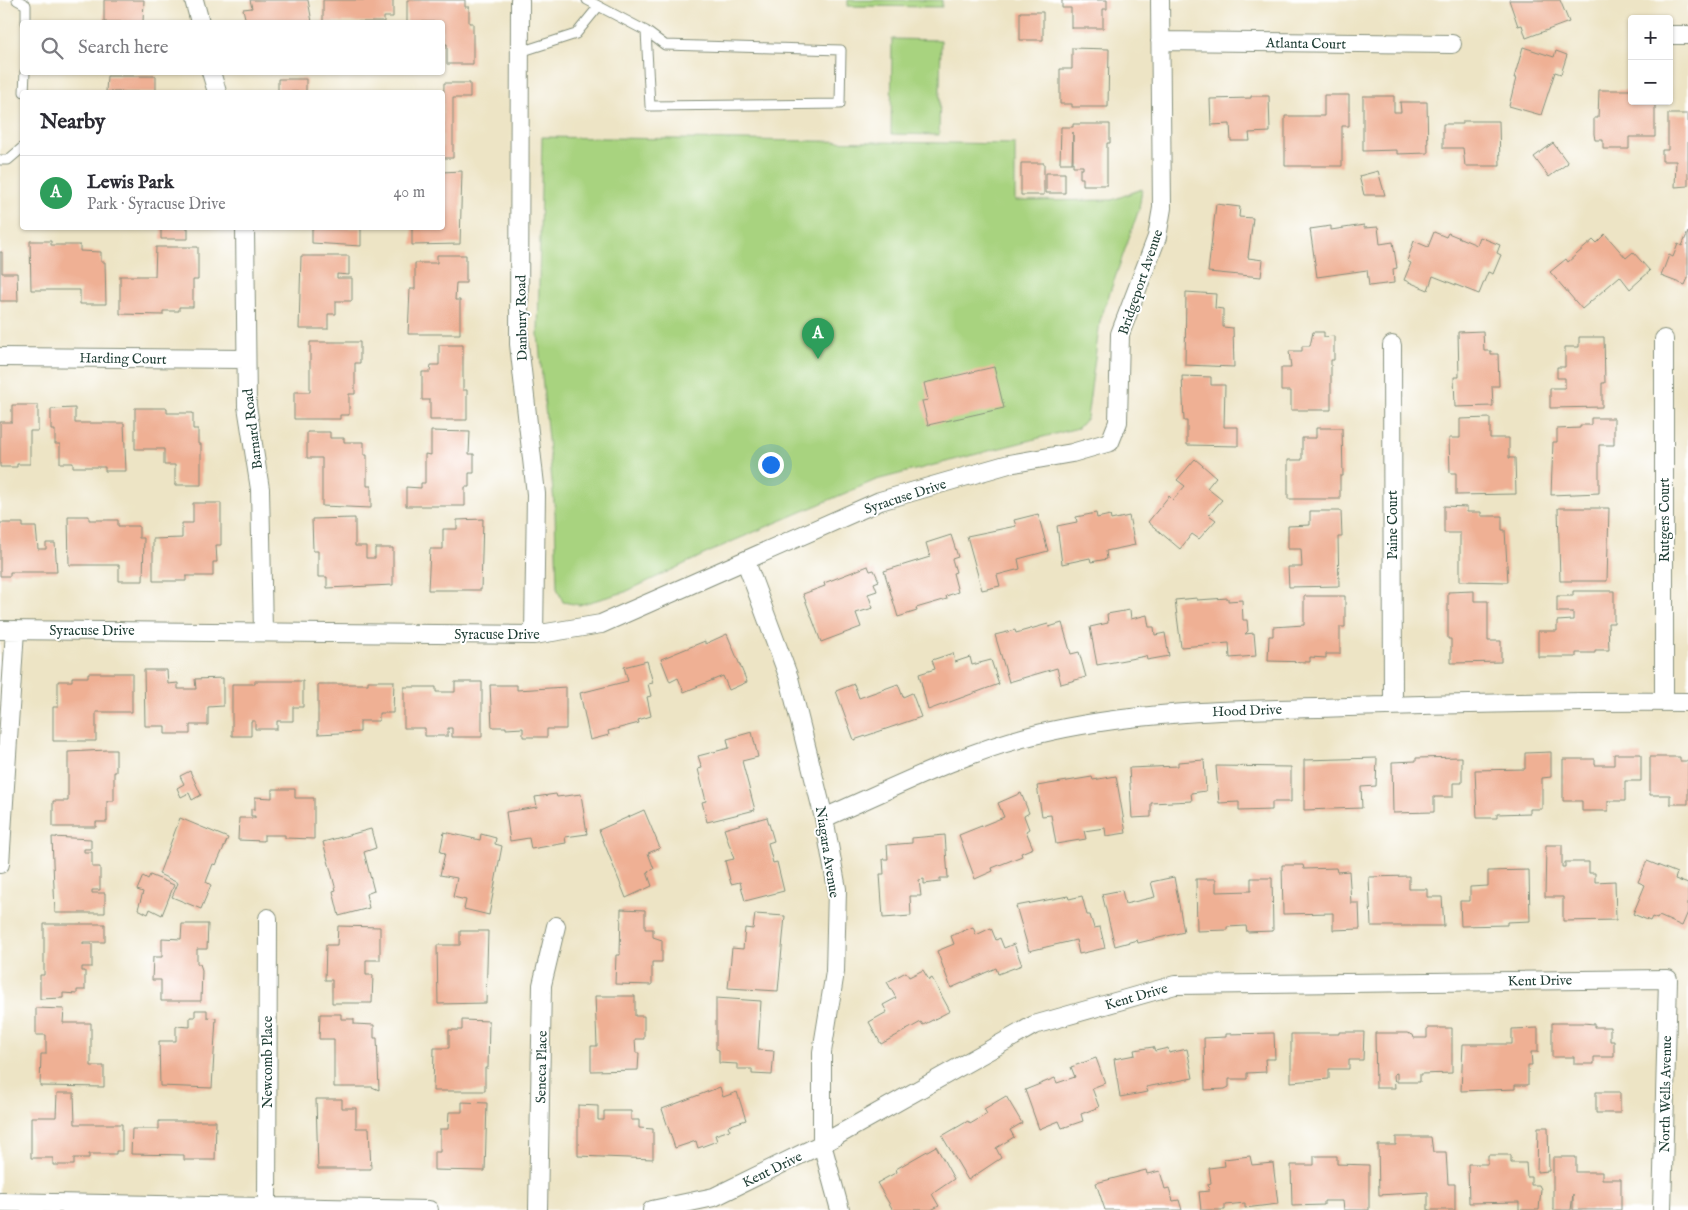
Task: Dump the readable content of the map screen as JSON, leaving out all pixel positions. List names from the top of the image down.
{
  "streets": {
    "street": [
      "Atlanta Court",
      "Bridgeport Avenue",
      "Danbury Road",
      "Harding Court",
      "Barnard Road",
      "Syracuse Drive",
      "Rutgers Court",
      "Paine Court",
      "Hood Drive",
      "Niagara Avenue",
      "Kent Drive",
      "Newcomb Place",
      "Seneca Place",
      "North Wells Avenue"
    ]
  },
  "crossings": [
    ["Atlanta Court", "Bridgeport Avenue"],
    ["Bridgeport Avenue", "Syracuse Drive"],
    ["Danbury Road", "Syracuse Drive"],
    ["Harding Court", "Barnard Road"],
    ["Barnard Road", "Syracuse Drive"],
    ["Syracuse Drive", "Niagara Avenue"],
    ["Rutgers Court", "Hood Drive"],
    ["Paine Court", "Hood Drive"],
    ["Hood Drive", "Niagara Avenue"],
    ["Niagara Avenue", "Kent Drive"],
    ["Kent Drive", "North Wells Avenue"]
  ],
  "page": {
    "map_buttons": ["+", "−"],
    "search": "Search here",
    "heading": "Nearby",
    "list": [
      {
        "mark": "A",
        "name": "Lewis Park",
        "note": "Park · Syracuse Drive",
        "value": "40 m"
      }
    ],
    "pins": "A"
  }
}
